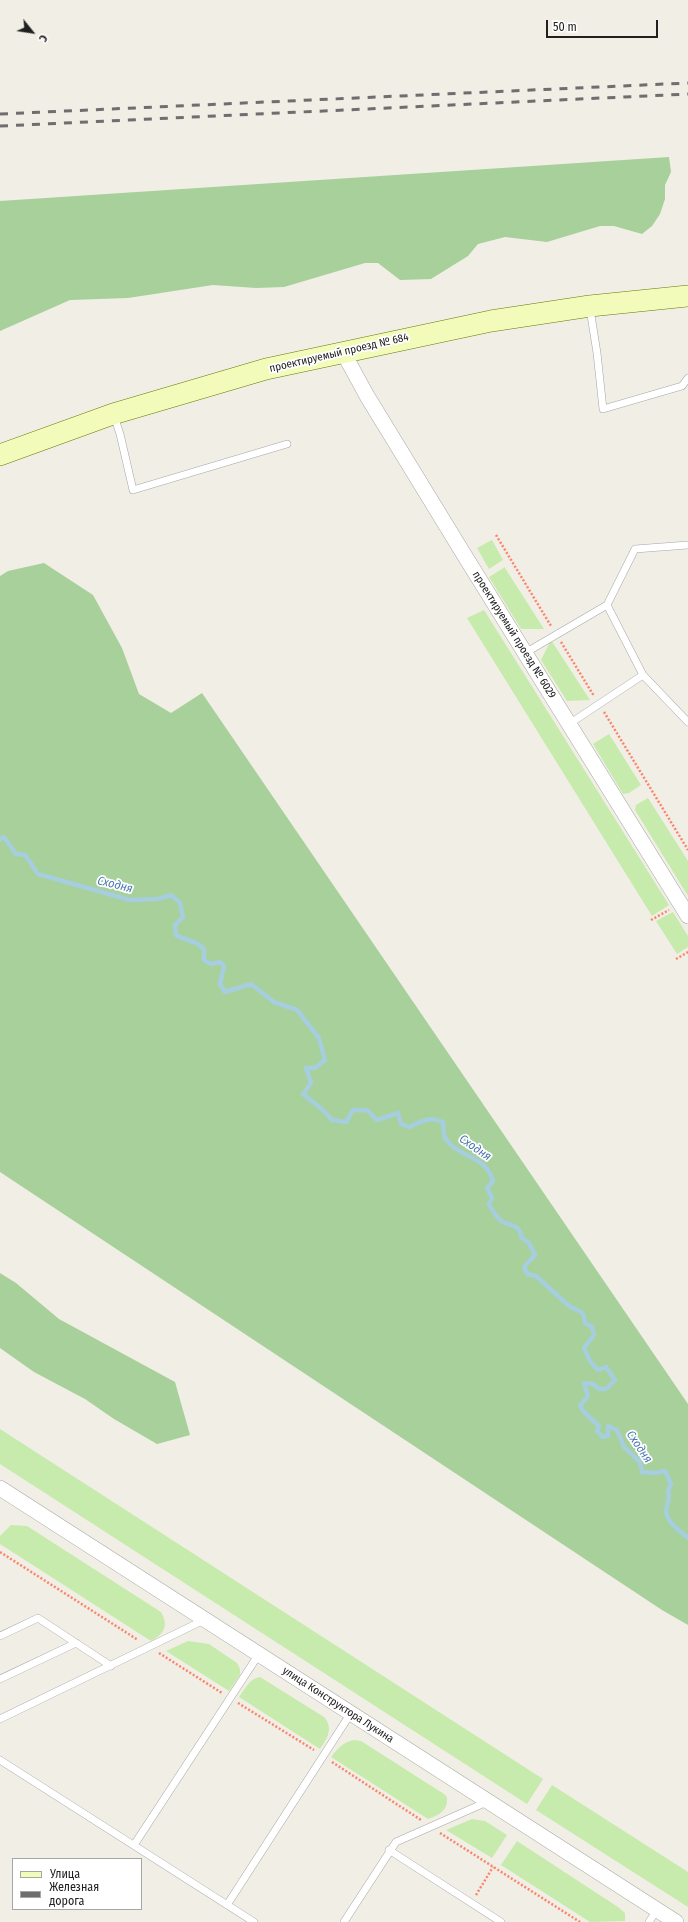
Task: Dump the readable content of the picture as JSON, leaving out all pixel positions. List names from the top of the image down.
{
  "streets": {
    "street": ["проектируемый проезд № 684", "проектируемый проезд № 6029", "улица Конструктора Лукина"]
  },
  "crossings": [
    ["проектируемый проезд № 684", "проектируемый проезд № 6029"]
  ],
  "water": ["Сходня"],
  "legend": ["Улица", "Железная дорога"],
  "scale_bar": "50 m",
  "north": "bottom right"
}
